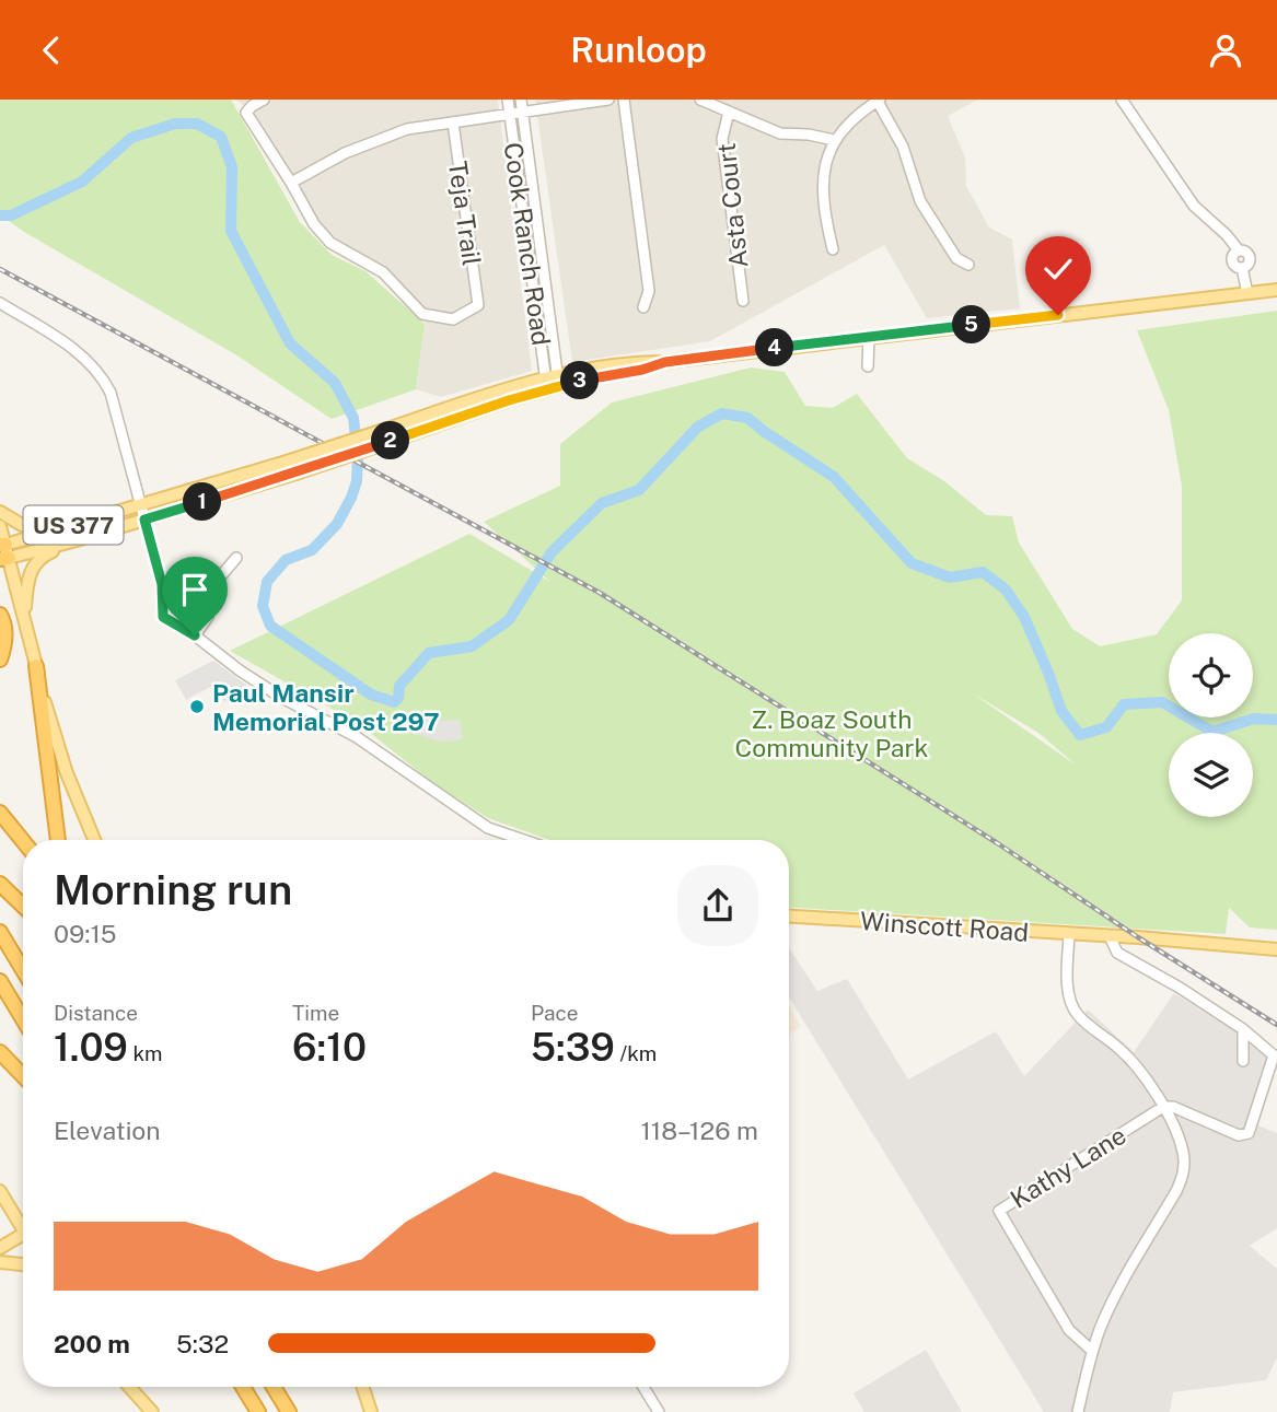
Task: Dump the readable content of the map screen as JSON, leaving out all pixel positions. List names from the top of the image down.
{
  "streets": {
    "main road": ["US 377", "Winscott Road"],
    "street": [
      "Asta Court",
      "Teja Trail",
      "Cook Ranch Road",
      "Kathy Lane"
    ]
  },
  "crossings": [
    ["Cook Ranch Road", "US 377"]
  ],
  "parks": ["Z. Boaz South Community Park"],
  "places": ["Paul Mansir Memorial Post 297"],
  "page": {
    "header": "Runloop",
    "pins": [
      "5",
      "4",
      "3",
      "2",
      "1"
    ],
    "heading": ["Morning run", "09:15"],
    "stats": [
      ["Distance", "1.09 km"],
      ["Time", "6:10"],
      ["Pace", "5:39 /km"]
    ],
    "chart": ["Elevation", "118–126 m"],
    "list": [
      {
        "name": "200 m",
        "note": "5:32"
      }
    ]
  }
}
